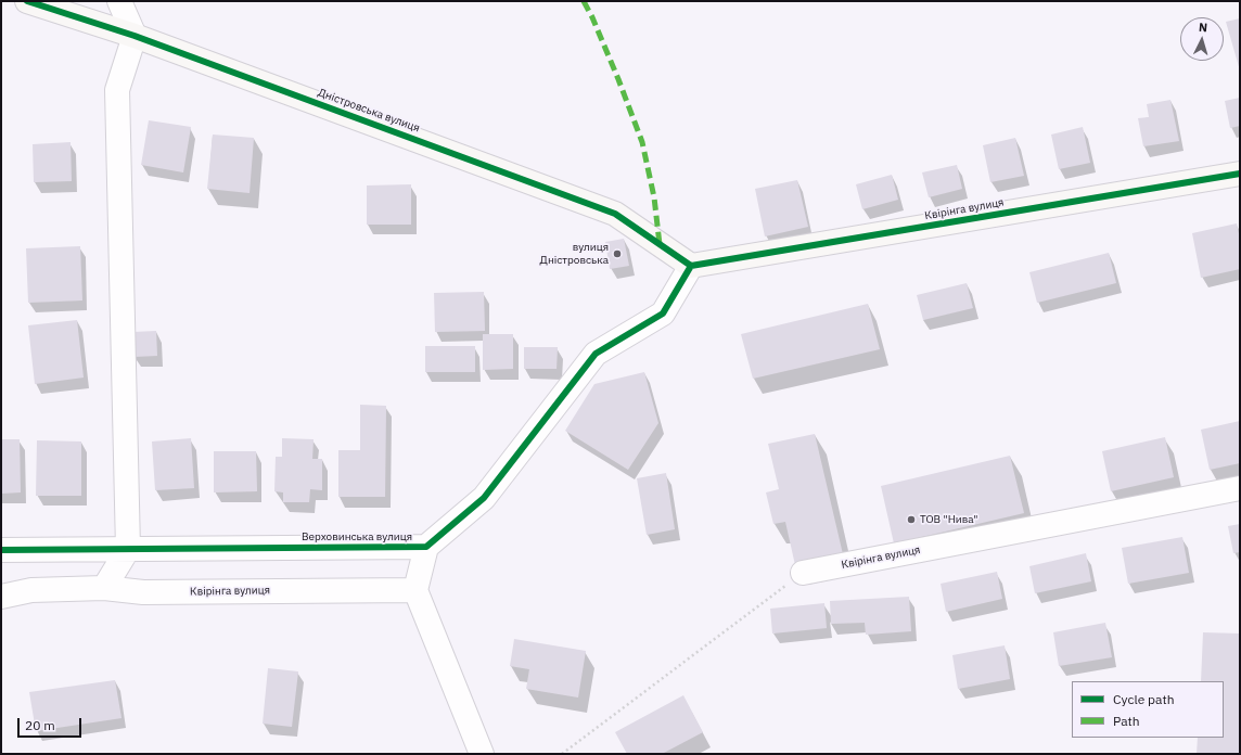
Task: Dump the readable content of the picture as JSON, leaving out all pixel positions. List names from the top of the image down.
{
  "streets": {
    "street": ["Дністровська вулиця", "Квірінга вулиця", "Верховинська вулиця"]
  },
  "crossings": [
    ["Дністровська вулиця", "Квірінга вулиця"],
    ["Дністровська вулиця", "Верховинська вулиця"],
    ["Квірінга вулиця", "Верховинська вулиця"]
  ],
  "places": ["вулиця Дністровська", "ТОВ \"Нива\""],
  "legend": ["Cycle path", "Path"],
  "scale_bar": "20 m",
  "north": "top"
}
